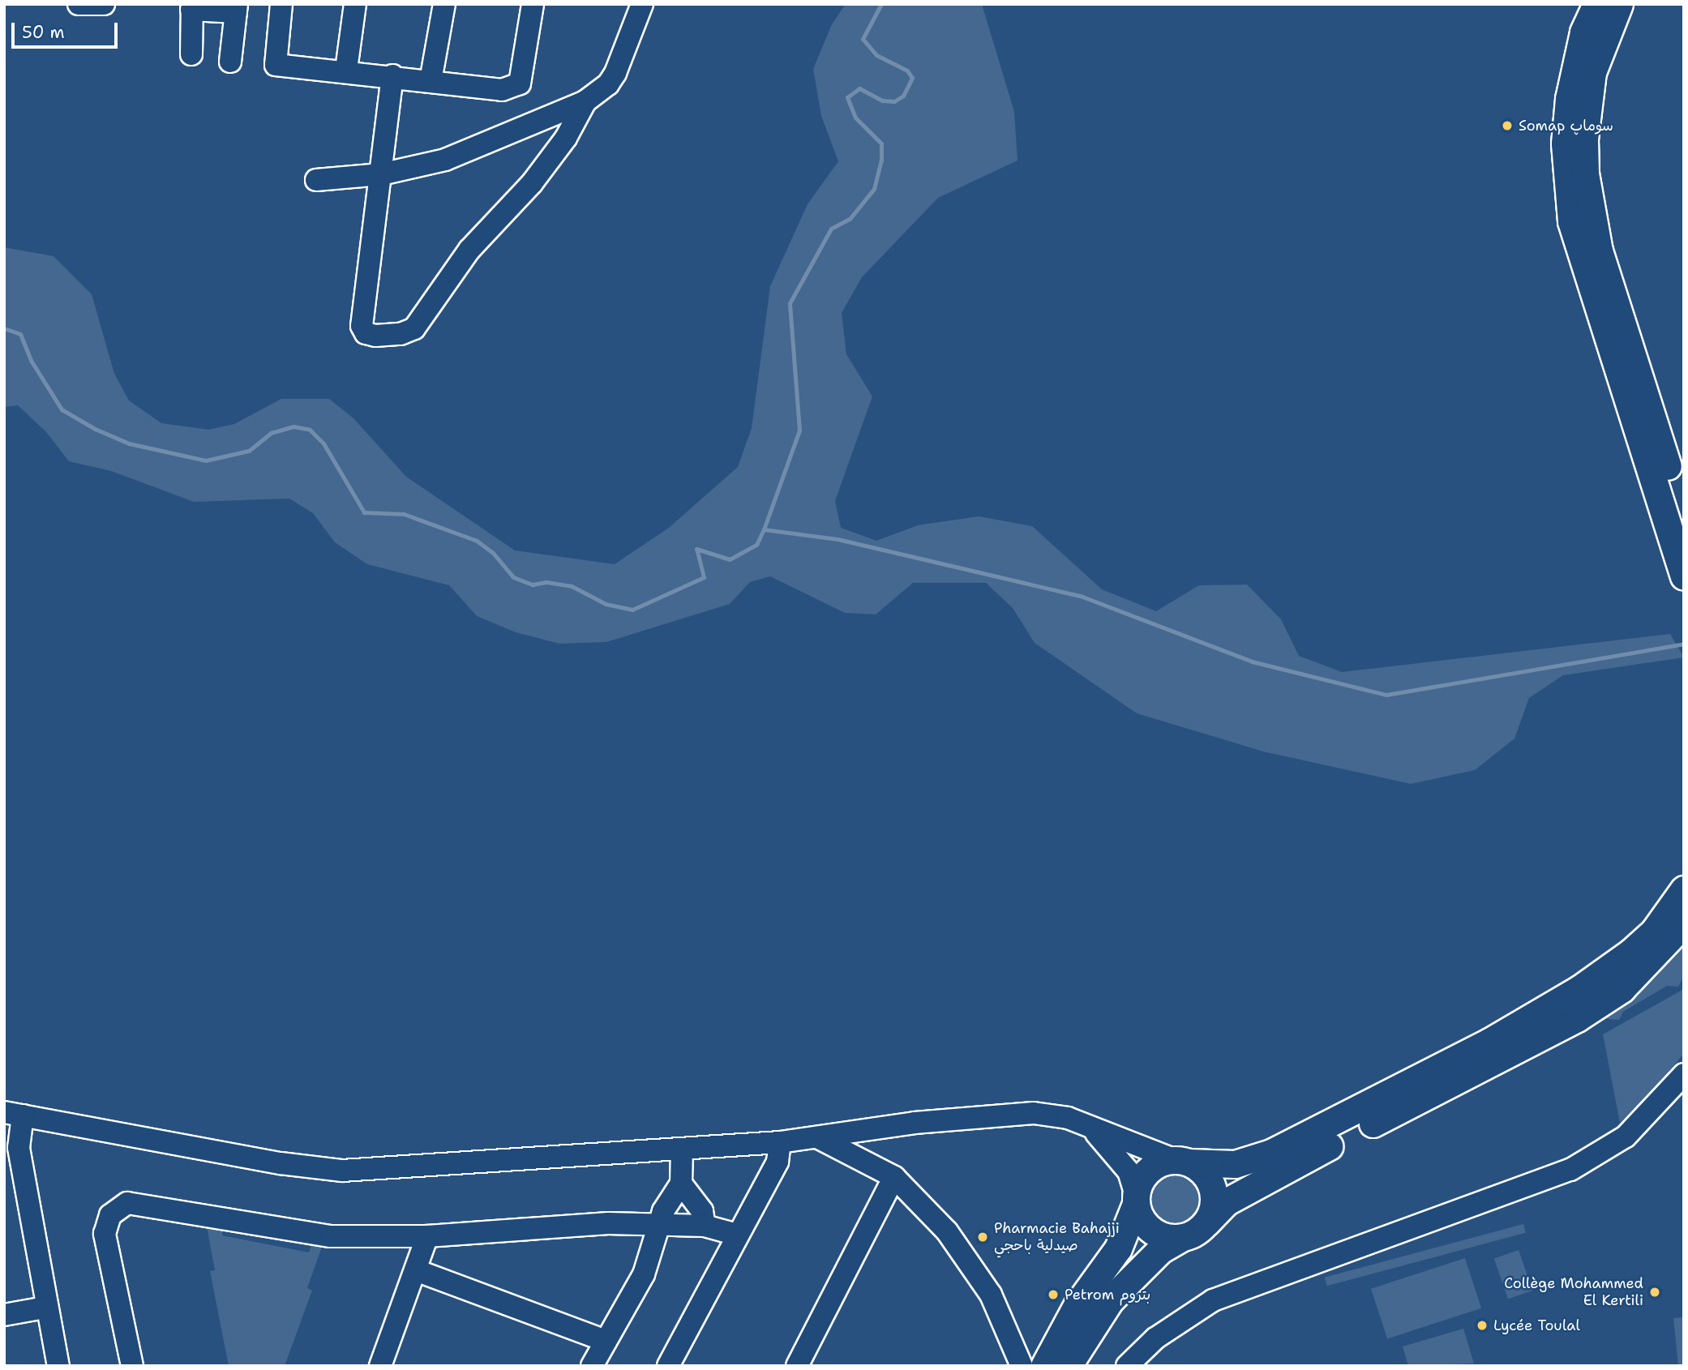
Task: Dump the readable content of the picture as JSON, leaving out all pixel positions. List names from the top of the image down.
{
  "places": [
    "Somap سوماپ",
    "Pharmacie Bahajji صيدلية باحجي",
    "Collège Mohammed El Kertili",
    "Petrom بتروم",
    "Lycée Toulal"
  ],
  "scale_bar": "50 m"
}
